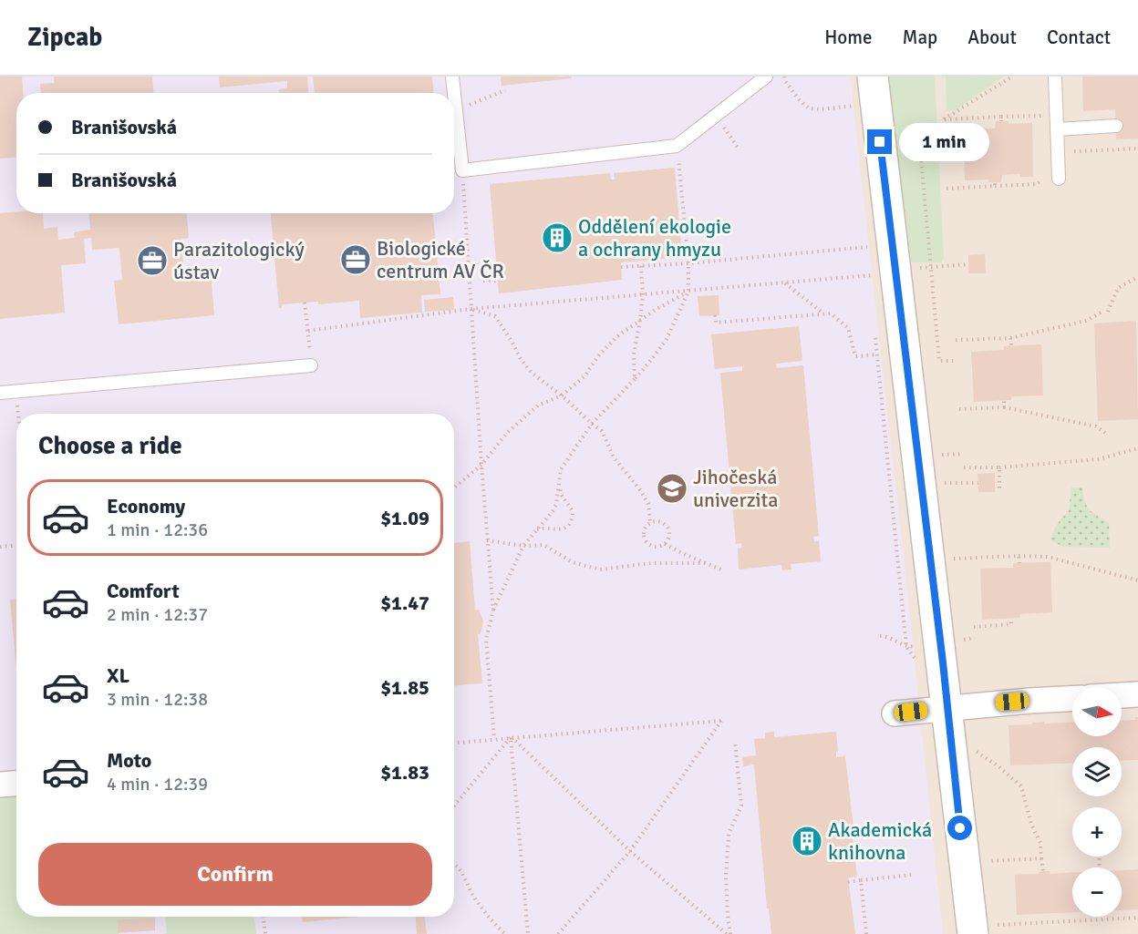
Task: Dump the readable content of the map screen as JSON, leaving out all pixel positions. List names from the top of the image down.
{
  "places": {
    "building": ["Oddělení ekologie a ochrany hmyzu", "Akademická knihovna"],
    "office": ["Biologické centrum AV ČR", "Parazitologický ústav"],
    "school or university": ["Jihočeská univerzita"]
  },
  "north": "right",
  "page": {
    "header": "Zipcab",
    "nav": [
      "Home",
      "Map",
      "About",
      "Contact"
    ],
    "banner": ["Branišovská", "Branišovská"],
    "bubble": "1 min",
    "heading": "Choose a ride",
    "list": [
      {
        "name": "Economy",
        "note": "1 min · 12:36",
        "value": "$1.09"
      },
      {
        "name": "Comfort",
        "note": "2 min · 12:37",
        "value": "$1.47"
      },
      {
        "name": "XL",
        "note": "3 min · 12:38",
        "value": "$1.85"
      },
      {
        "name": "Moto",
        "note": "4 min · 12:39",
        "value": "$1.83"
      }
    ],
    "map_buttons": ["+", "−"],
    "buttons": "Confirm"
  }
}
